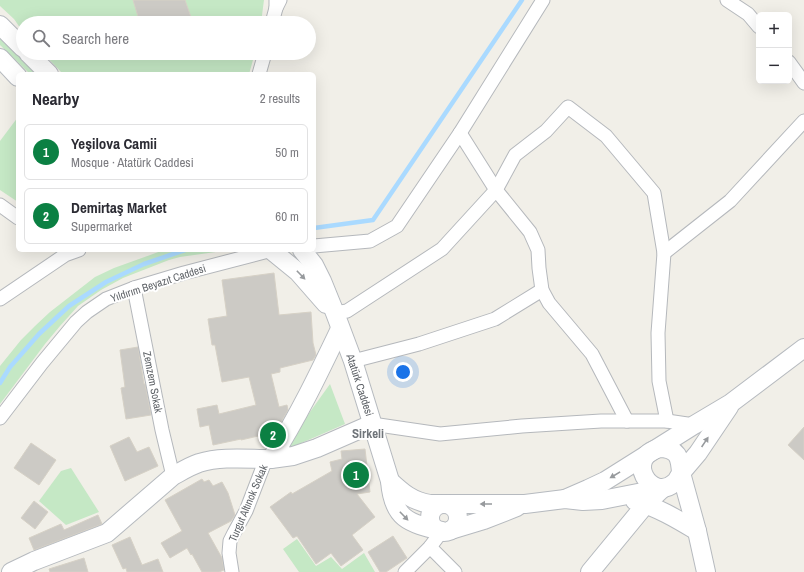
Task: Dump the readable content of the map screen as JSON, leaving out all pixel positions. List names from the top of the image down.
{
  "streets": {
    "street": [
      "Yıldırım Beyazıt Caddesi",
      "Zemzem Sokak",
      "Atatürk Caddesi",
      "Turgut Altınok Sokak"
    ]
  },
  "crossings": [
    ["Yıldırım Beyazıt Caddesi", "Zemzem Sokak"]
  ],
  "districts": ["Sirkeli"],
  "page": {
    "map_buttons": ["+", "−"],
    "search": "Search here",
    "heading": ["Nearby", "2 results"],
    "list": [
      {
        "mark": "1",
        "name": "Yeşilova Camii",
        "note": "Mosque · Atatürk Caddesi",
        "value": "50 m"
      },
      {
        "mark": "2",
        "name": "Demirtaş Market",
        "note": "Supermarket",
        "value": "60 m"
      }
    ],
    "pins": ["2", "1"]
  }
}
